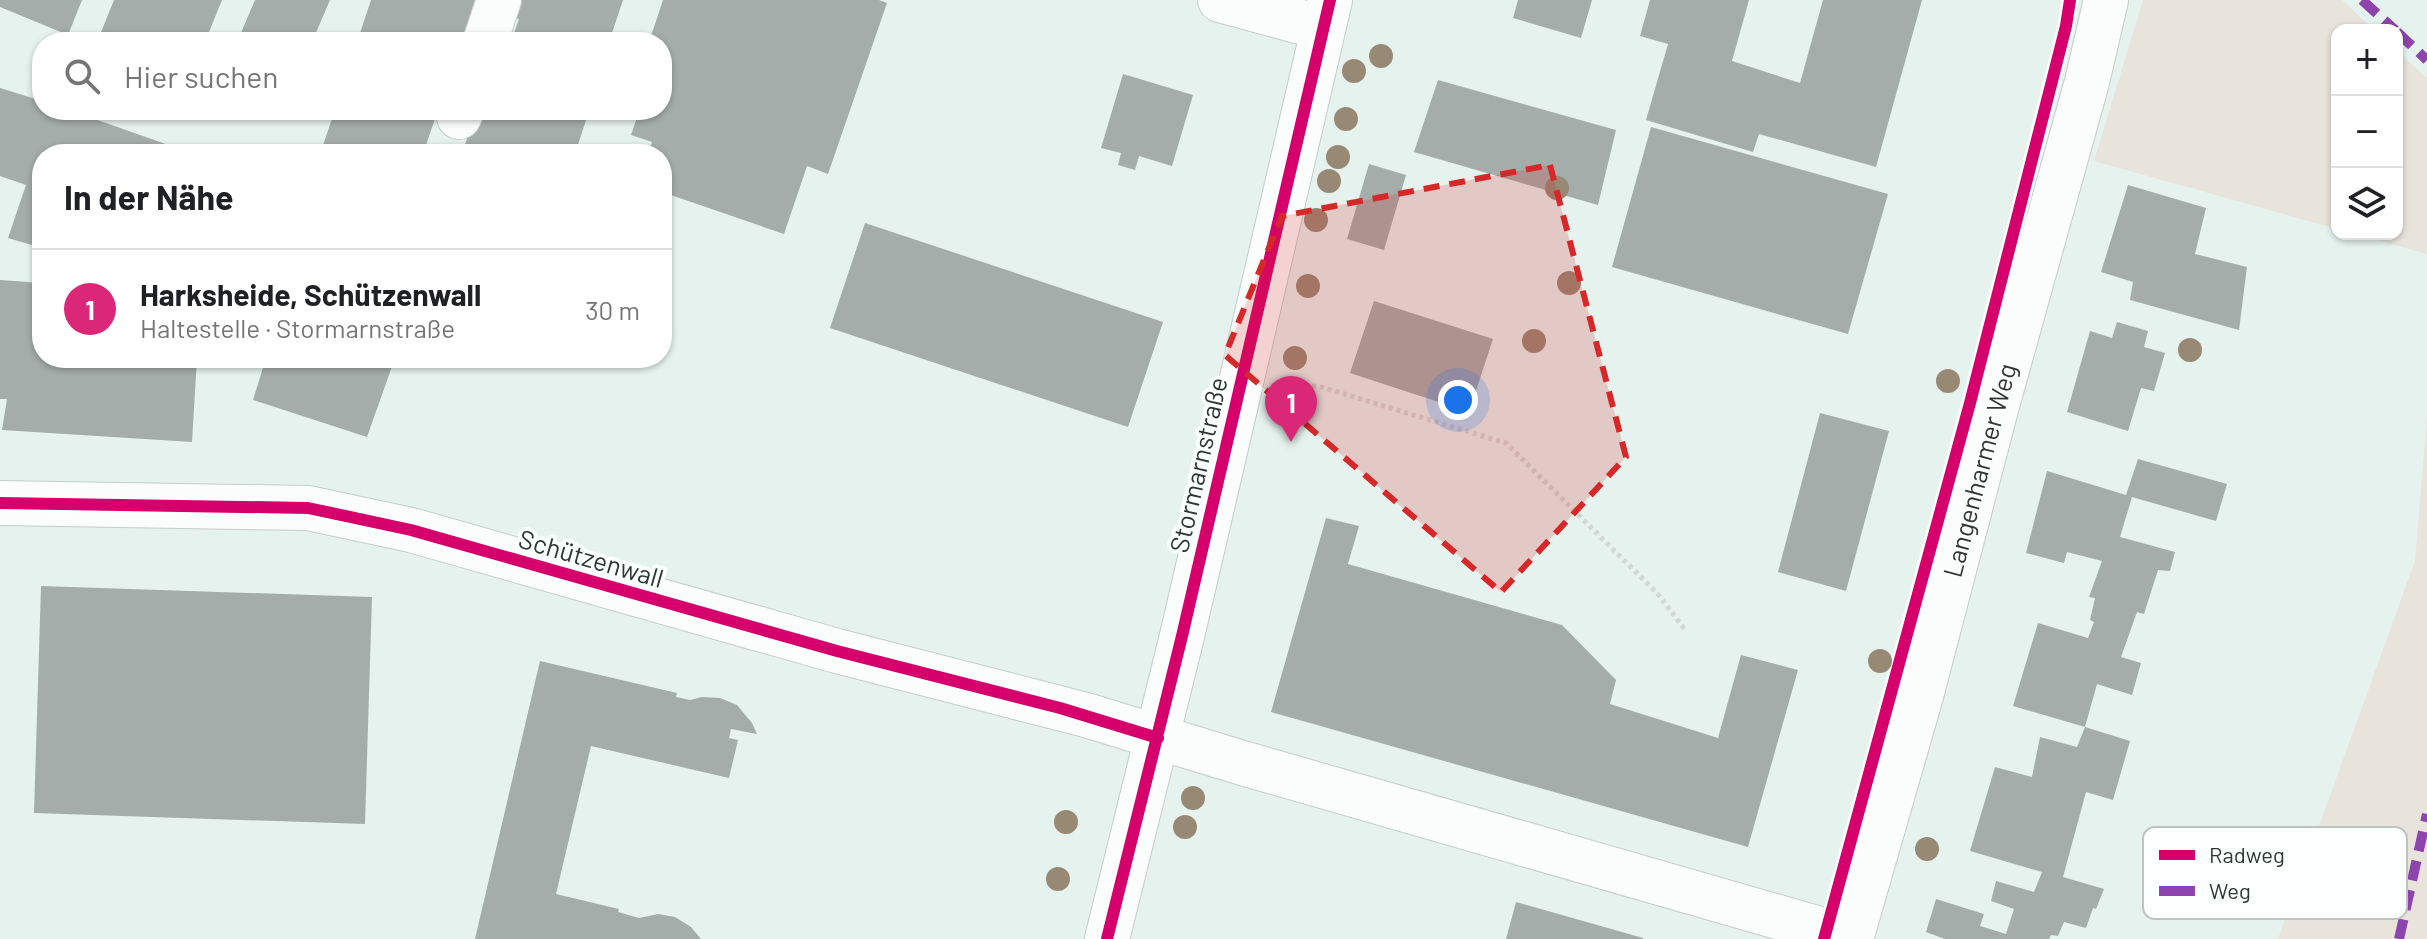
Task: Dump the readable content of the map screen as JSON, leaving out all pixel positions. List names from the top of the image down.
{
  "streets": {
    "street": ["Stormarnstraße", "Langenharmer Weg", "Schützenwall"]
  },
  "crossings": [
    ["Stormarnstraße", "Schützenwall"],
    ["Langenharmer Weg", "Schützenwall"]
  ],
  "legend": ["Radweg", "Weg"],
  "page": {
    "map_buttons": ["+", "−"],
    "search": "Hier suchen",
    "heading": "In der Nähe",
    "list": [
      {
        "mark": "1",
        "name": "Harksheide, Schützenwall",
        "note": "Haltestelle · Stormarnstraße",
        "value": "30 m"
      }
    ],
    "pins": "1"
  }
}
